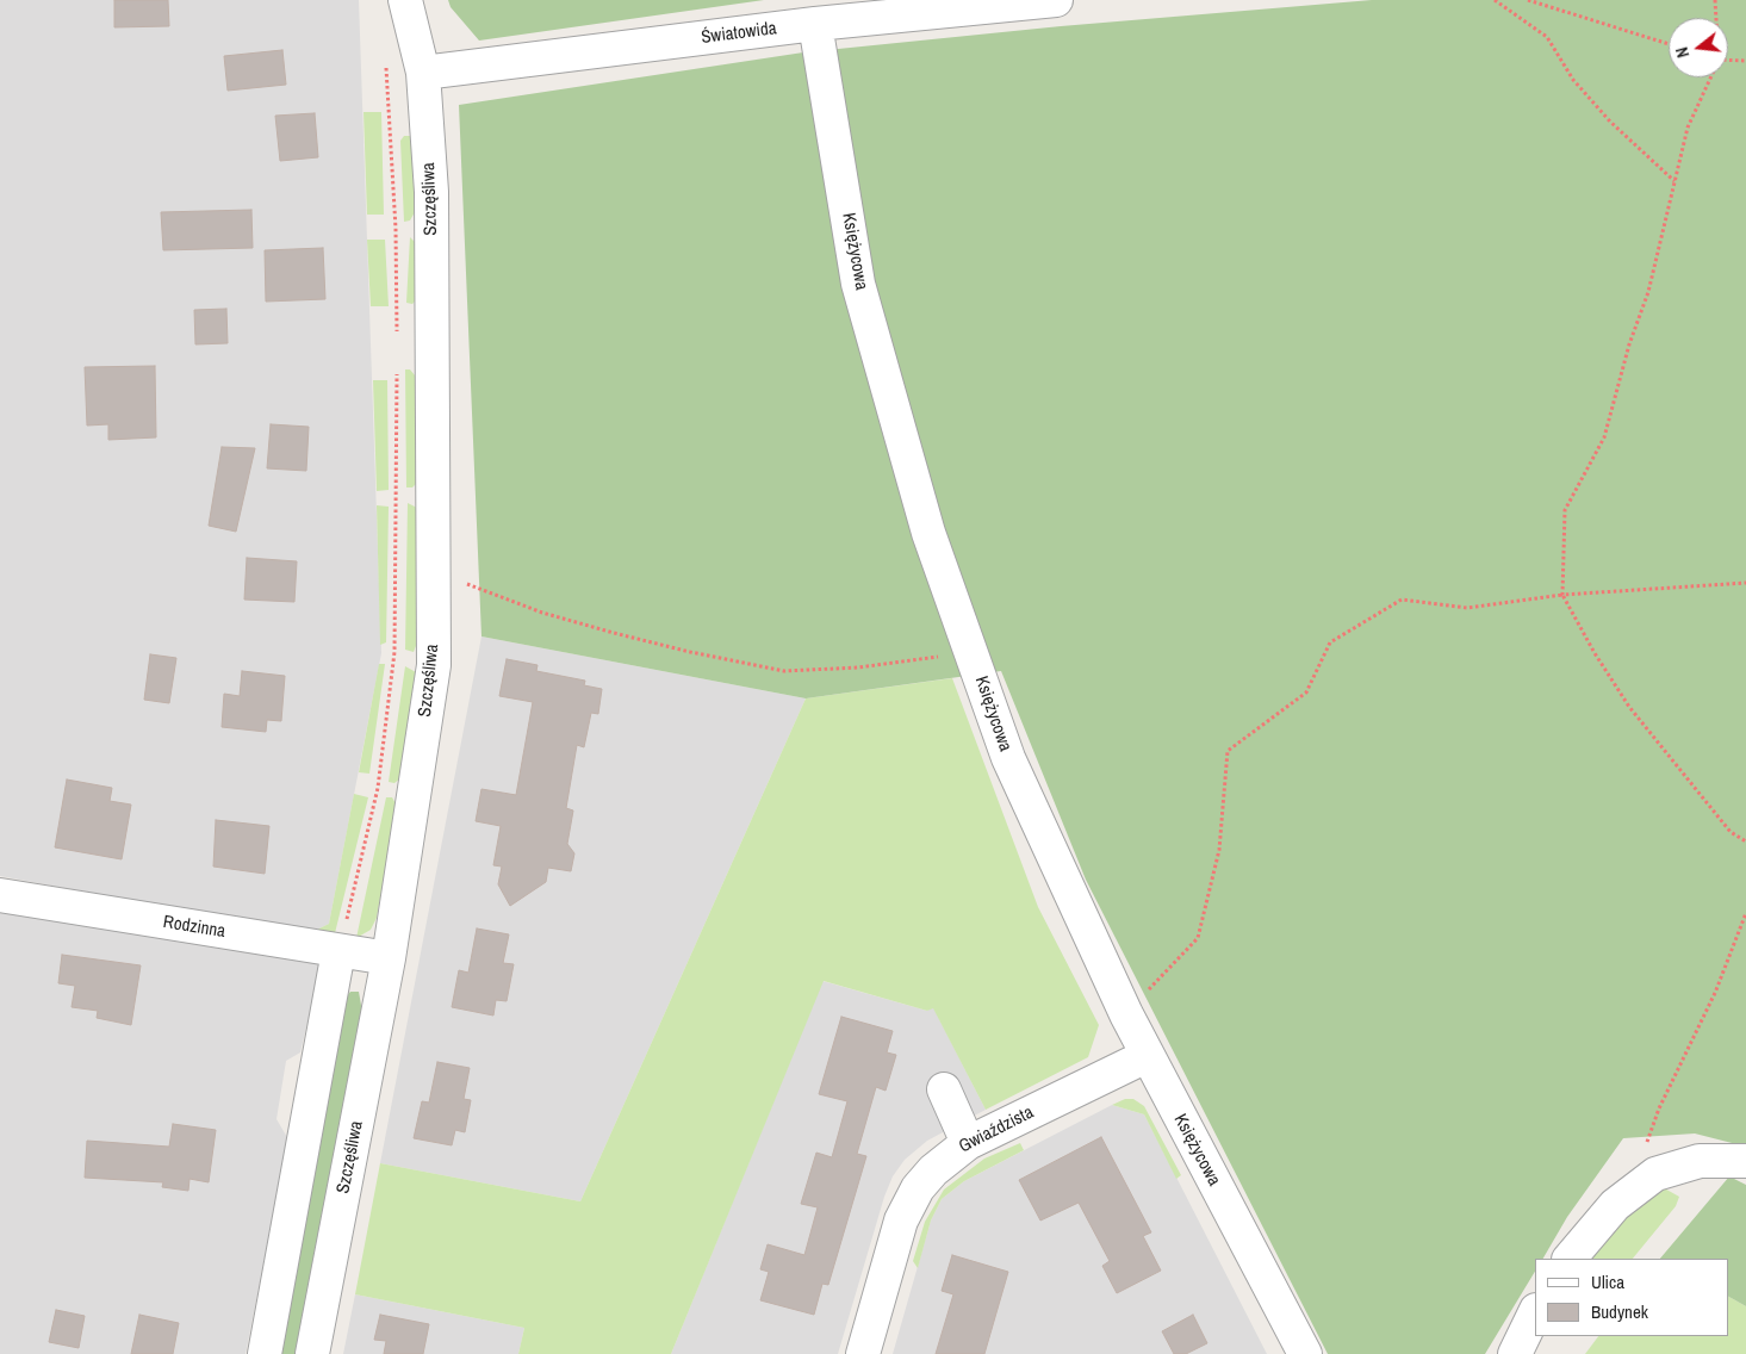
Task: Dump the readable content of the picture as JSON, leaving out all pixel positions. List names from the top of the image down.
{
  "streets": {
    "street": [
      "Światowida",
      "Szczęśliwa",
      "Księżycowa",
      "Rodzinna",
      "Gwiaździsta"
    ]
  },
  "crossings": [
    ["Światowida", "Szczęśliwa"],
    ["Światowida", "Księżycowa"],
    ["Szczęśliwa", "Rodzinna"],
    ["Księżycowa", "Gwiaździsta"]
  ],
  "legend": ["Ulica", "Budynek"],
  "north": "left"
}
